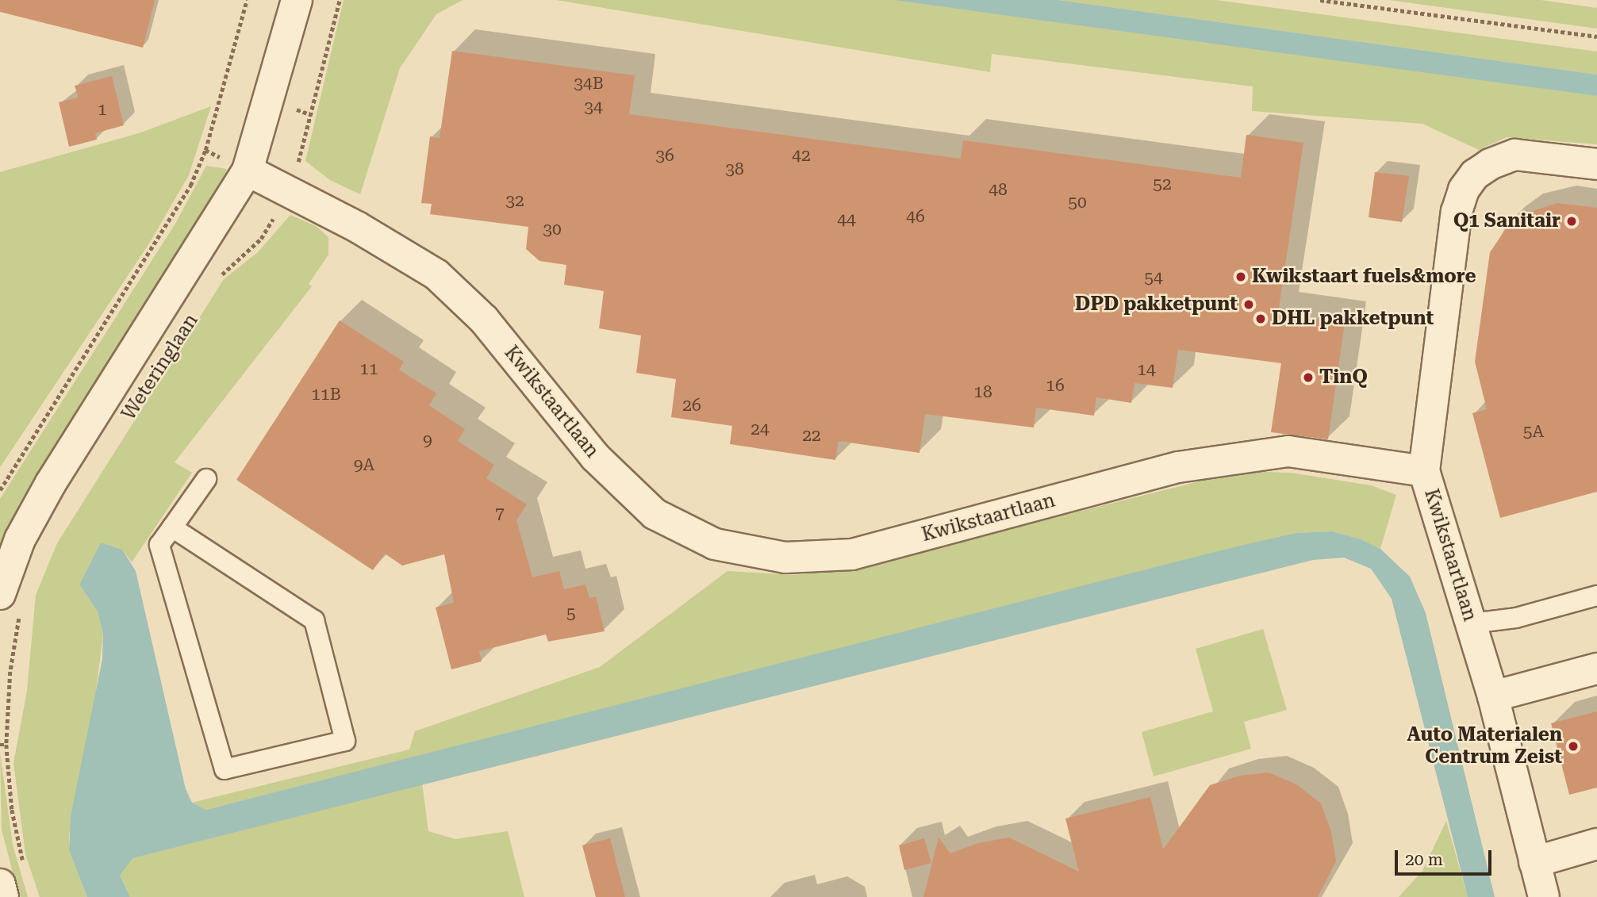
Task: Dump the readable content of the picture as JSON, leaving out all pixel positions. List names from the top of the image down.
{
  "streets": {
    "street": ["Weteringlaan", "Kwikstaartlaan"]
  },
  "crossings": [
    ["Weteringlaan", "Kwikstaartlaan"]
  ],
  "places": [
    "Q1 Sanitair",
    "Kwikstaart fuels&more",
    "DPD pakketpunt",
    "DHL pakketpunt",
    "TinQ",
    "Auto Materialen Centrum Zeist"
  ],
  "house_numbers": [
    "34B",
    "34",
    "1",
    "36",
    "42",
    "38",
    "52",
    "48",
    "32",
    "50",
    "46",
    "44",
    "30",
    "54",
    "11",
    "14",
    "16",
    "18",
    "11B",
    "26",
    "24",
    "5A",
    "22",
    "9",
    "9A",
    "7",
    "5"
  ],
  "scale_bar": "20 m"
}
